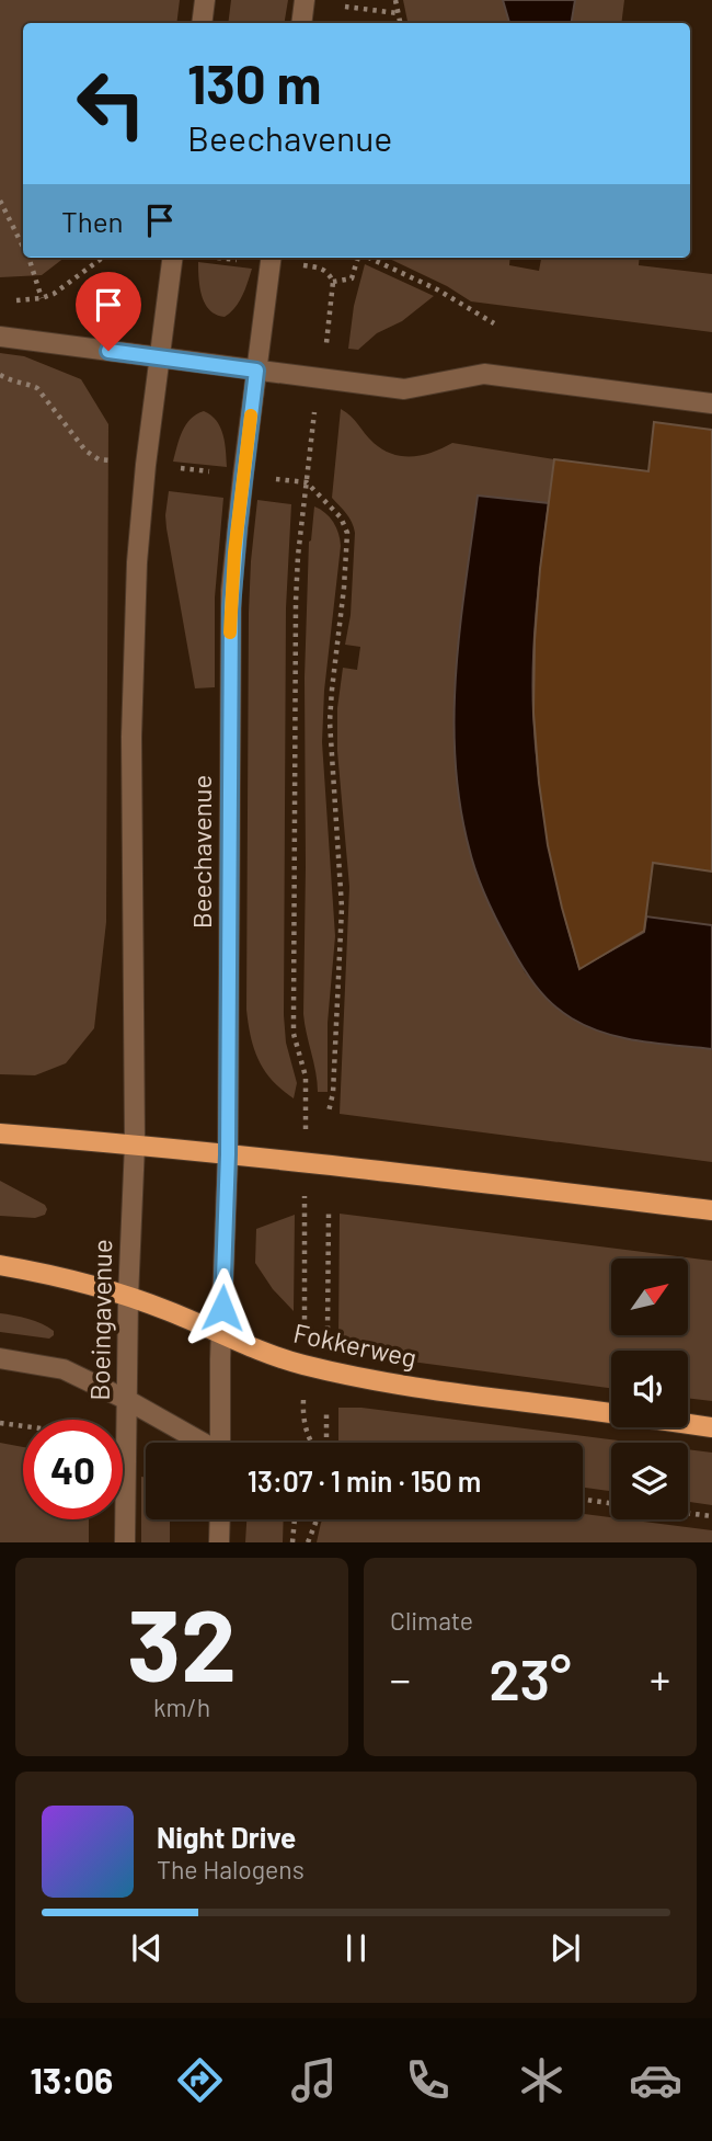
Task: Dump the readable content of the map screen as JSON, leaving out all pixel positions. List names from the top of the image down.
{
  "streets": {
    "main road": ["Fokkerweg"],
    "street": ["Beechavenue", "Boeingavenue"]
  },
  "crossings": [
    ["Beechavenue", "Fokkerweg"],
    ["Boeingavenue", "Fokkerweg"]
  ],
  "north": "top right",
  "page": {
    "turn": ["130 m", "Beechavenue"],
    "then": "Then",
    "limit": "40",
    "trip": "13:07 · 1 min · 150 m",
    "tile": [
      ["32", "km/h"],
      "Climate"
    ],
    "heat": ["−", "23°", "+"],
    "song": ["Night Drive", "The Halogens"],
    "tabs": "13:06"
  }
}
